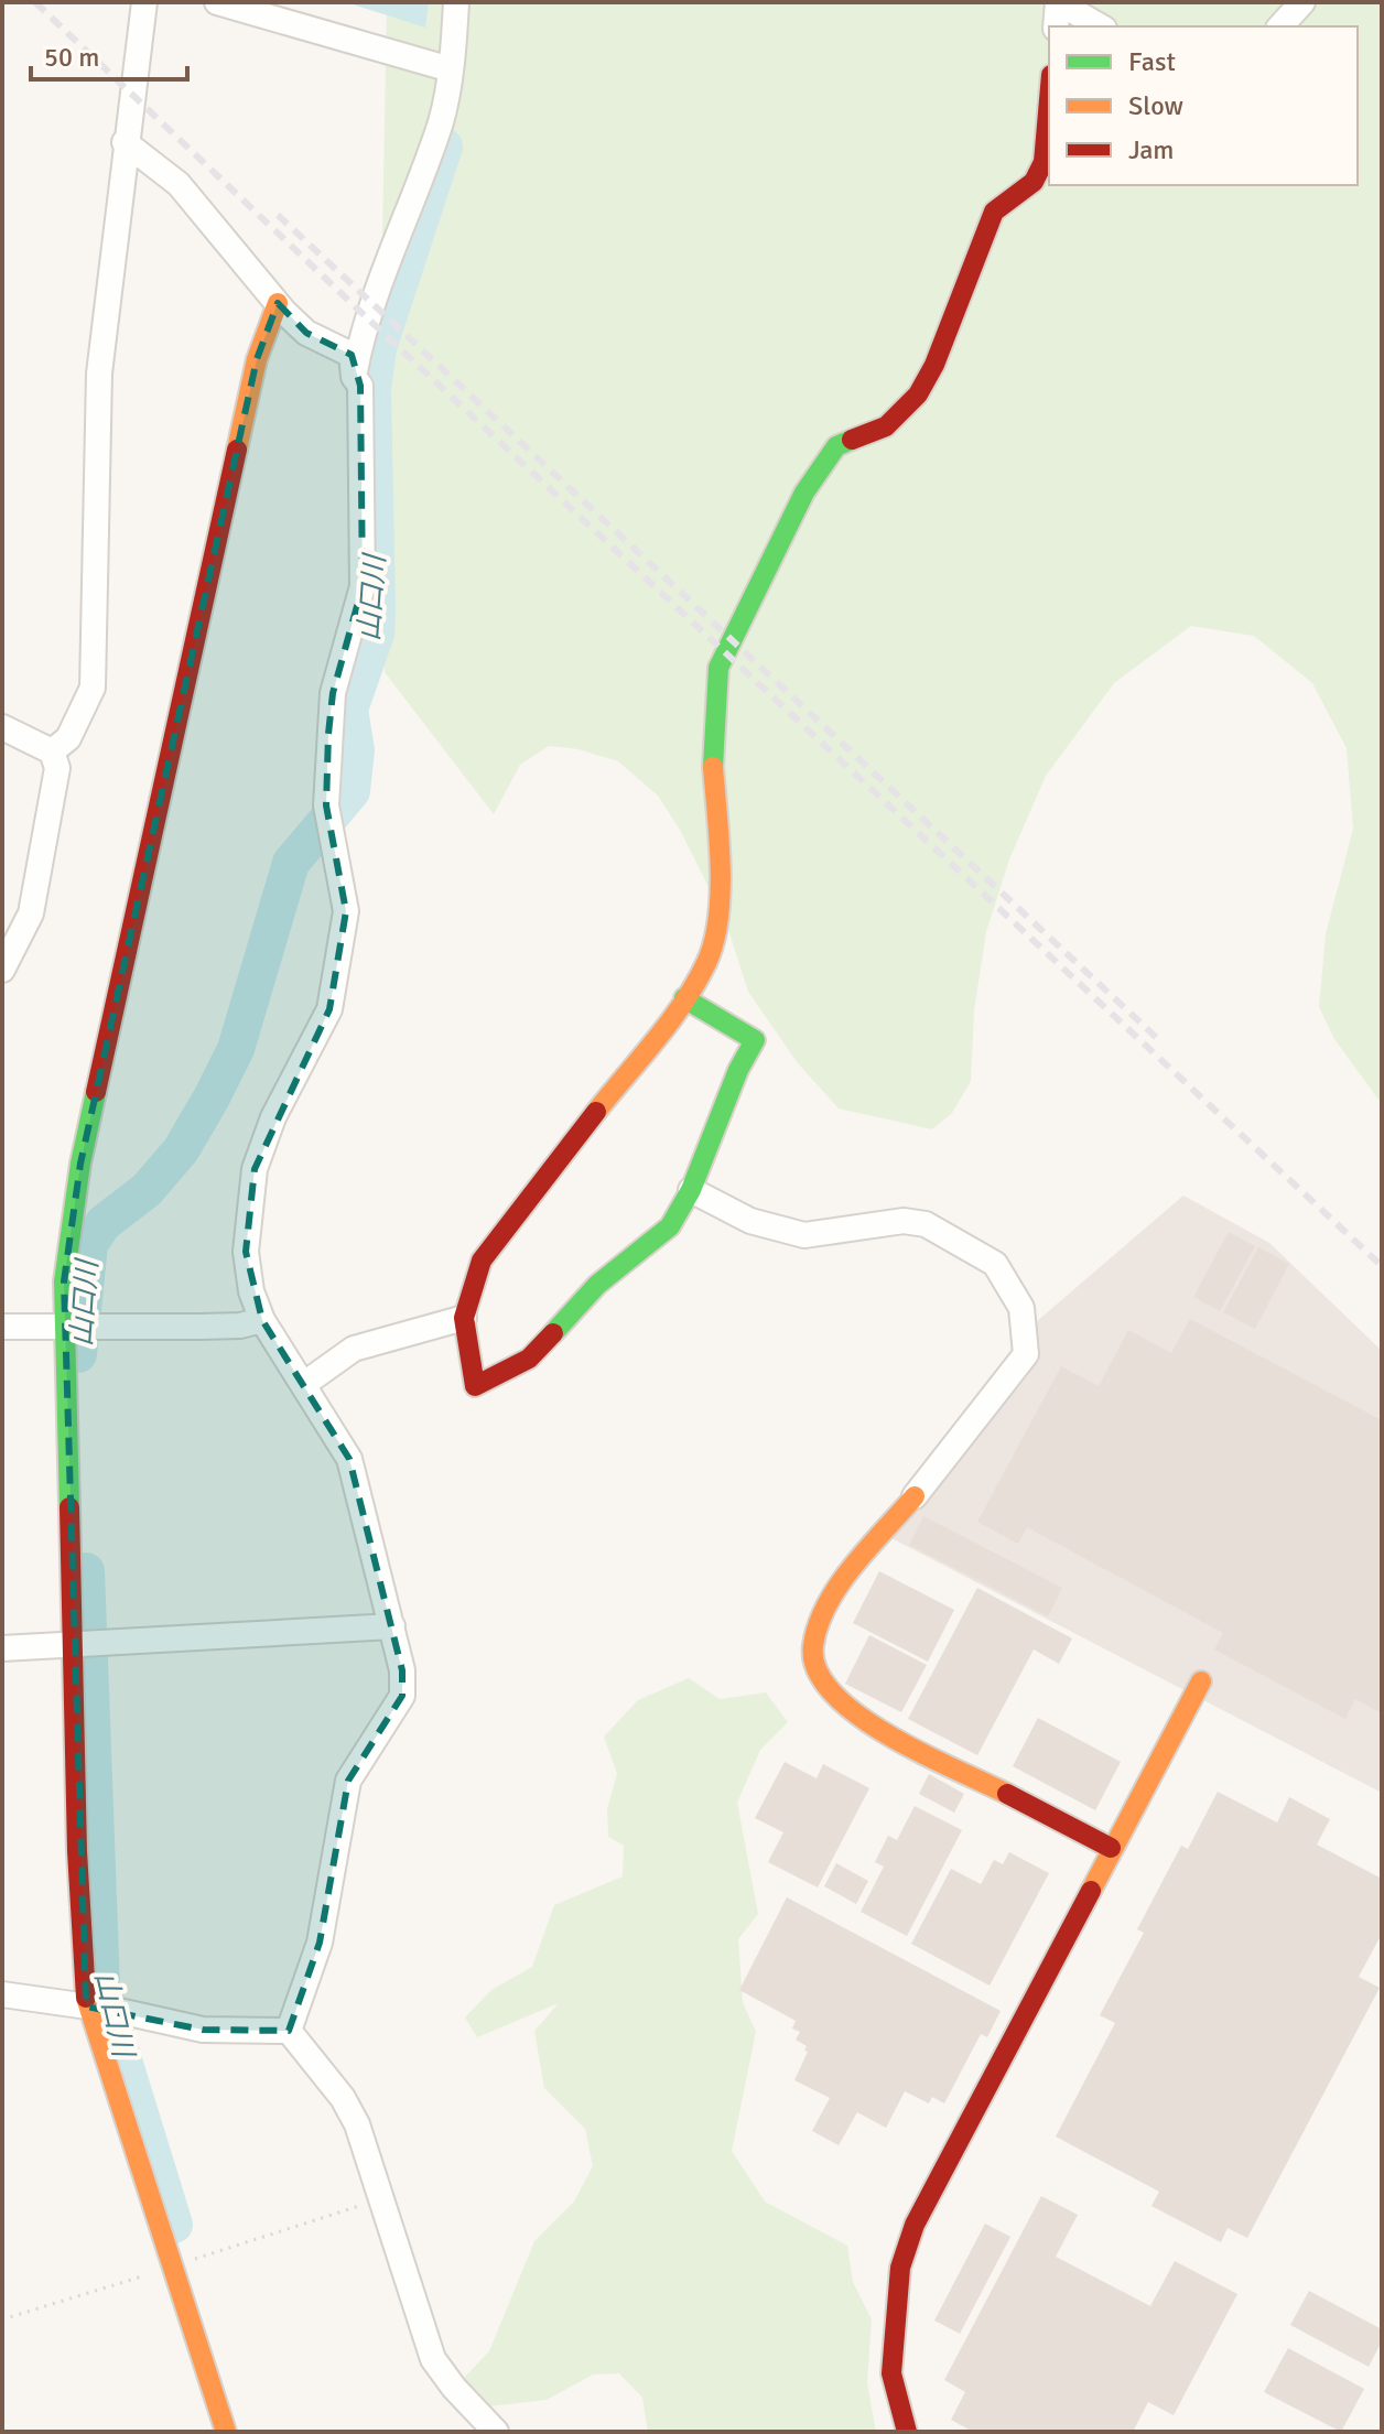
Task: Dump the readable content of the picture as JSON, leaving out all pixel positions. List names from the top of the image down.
{
  "water": ["山口川"],
  "legend": ["Fast", "Slow", "Jam"],
  "scale_bar": "50 m"
}
